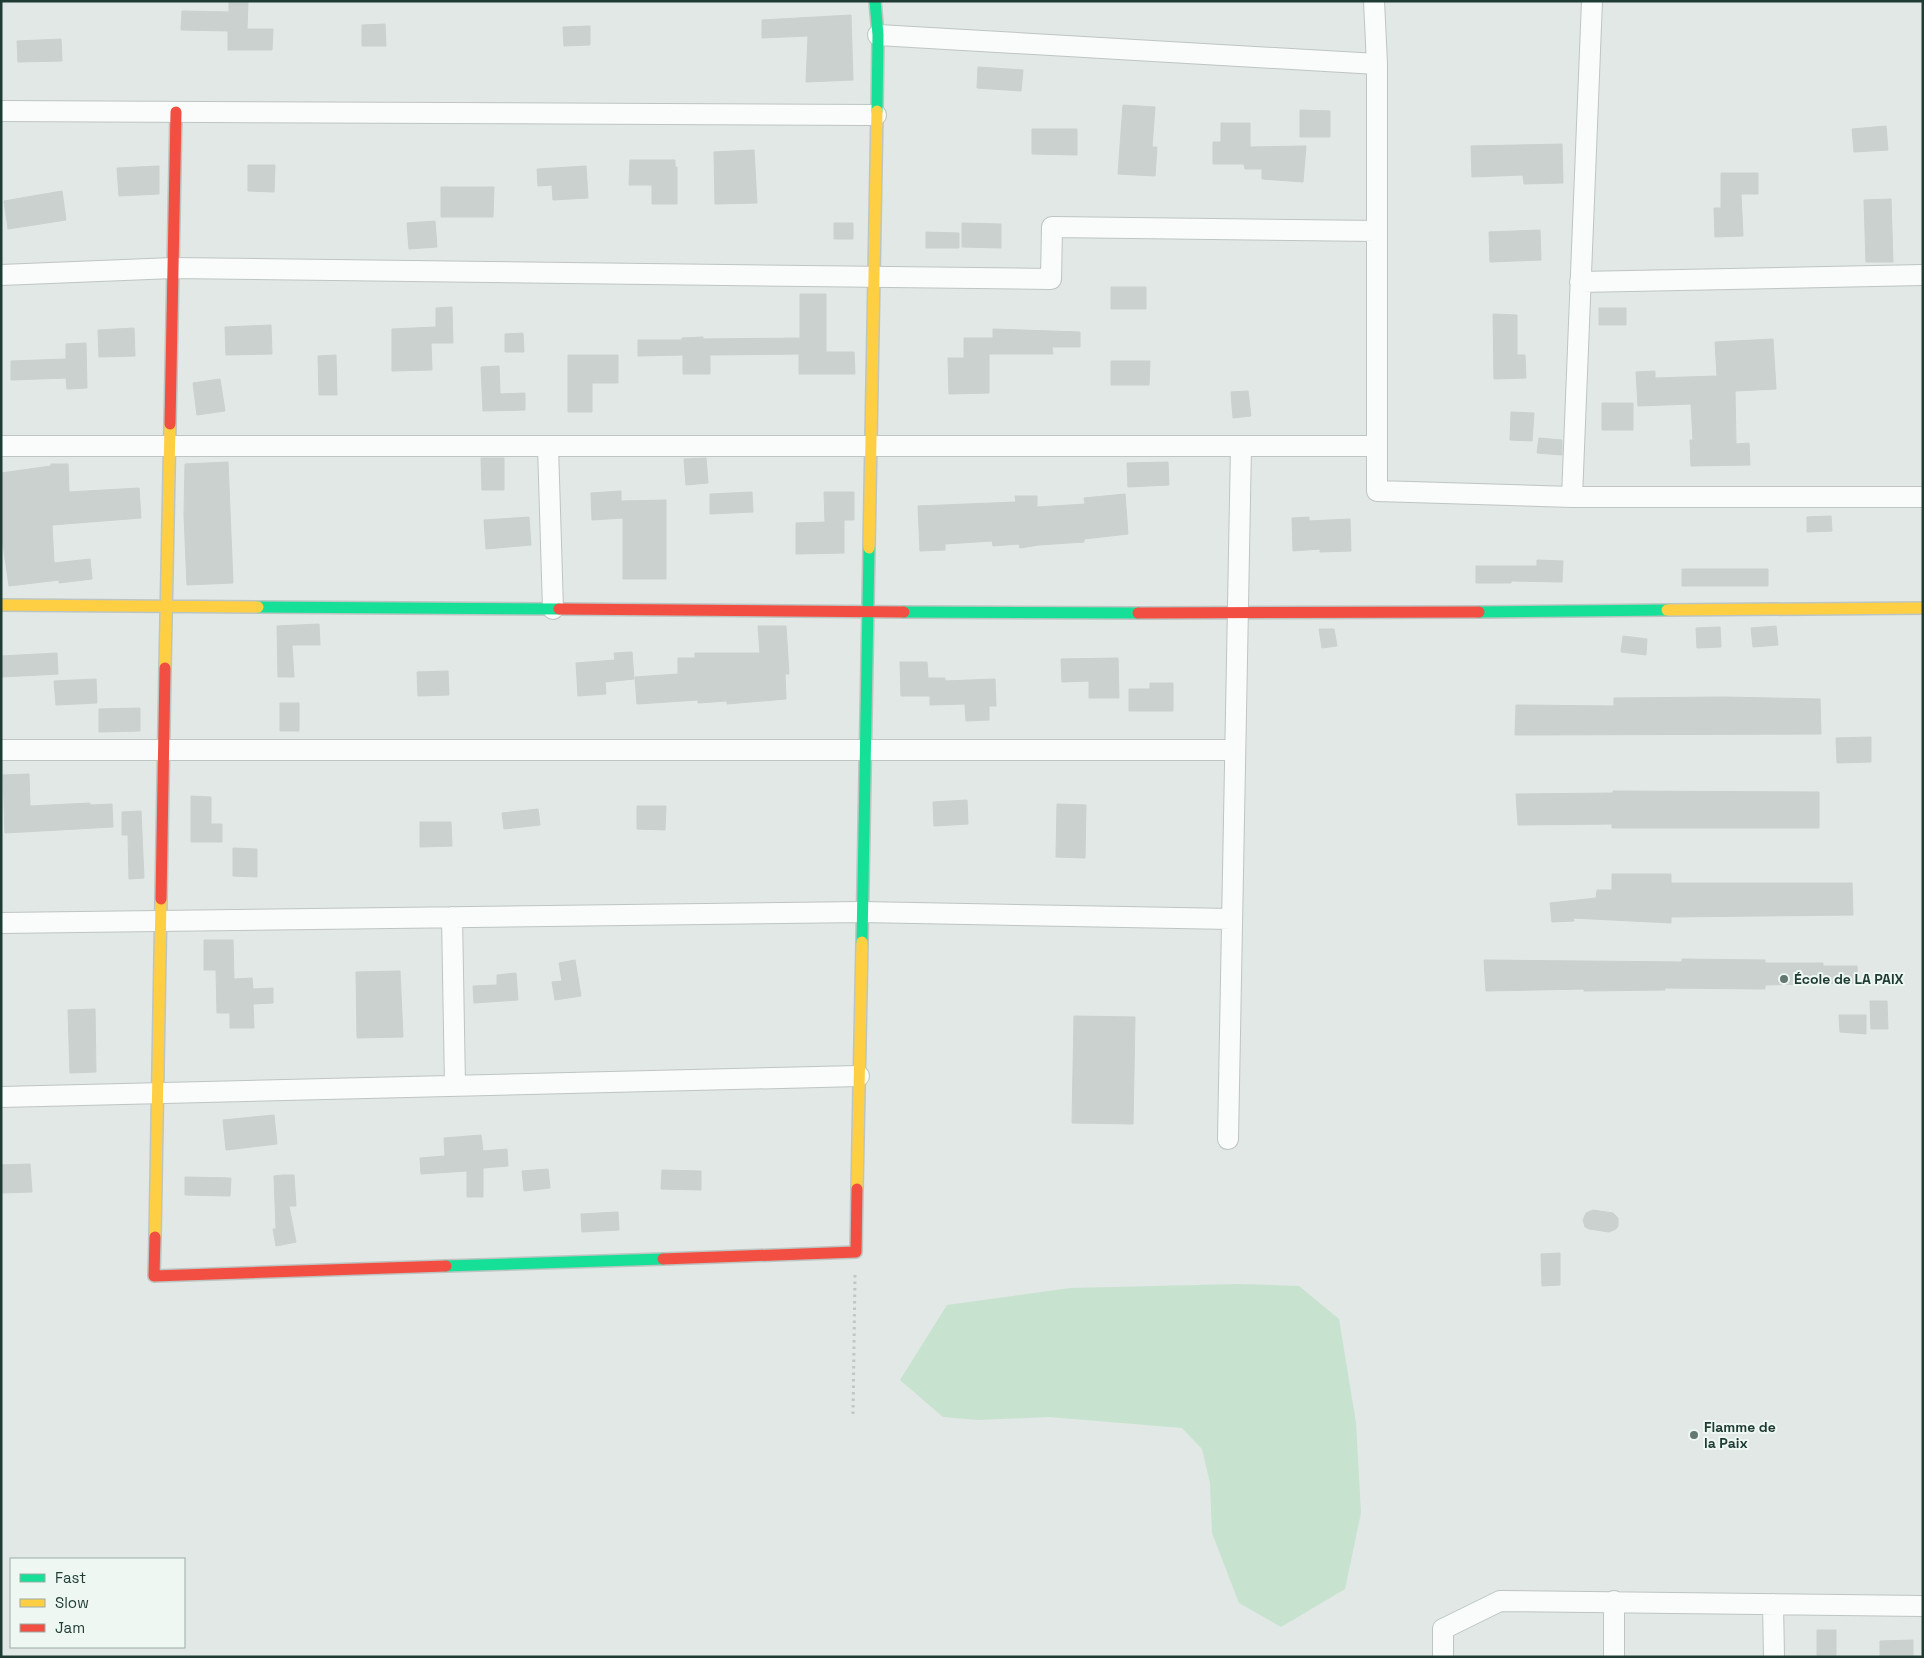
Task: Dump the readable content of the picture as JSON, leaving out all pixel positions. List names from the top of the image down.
{
  "places": ["École de LA PAIX", "Flamme de la Paix"],
  "legend": ["Fast", "Slow", "Jam"]
}
